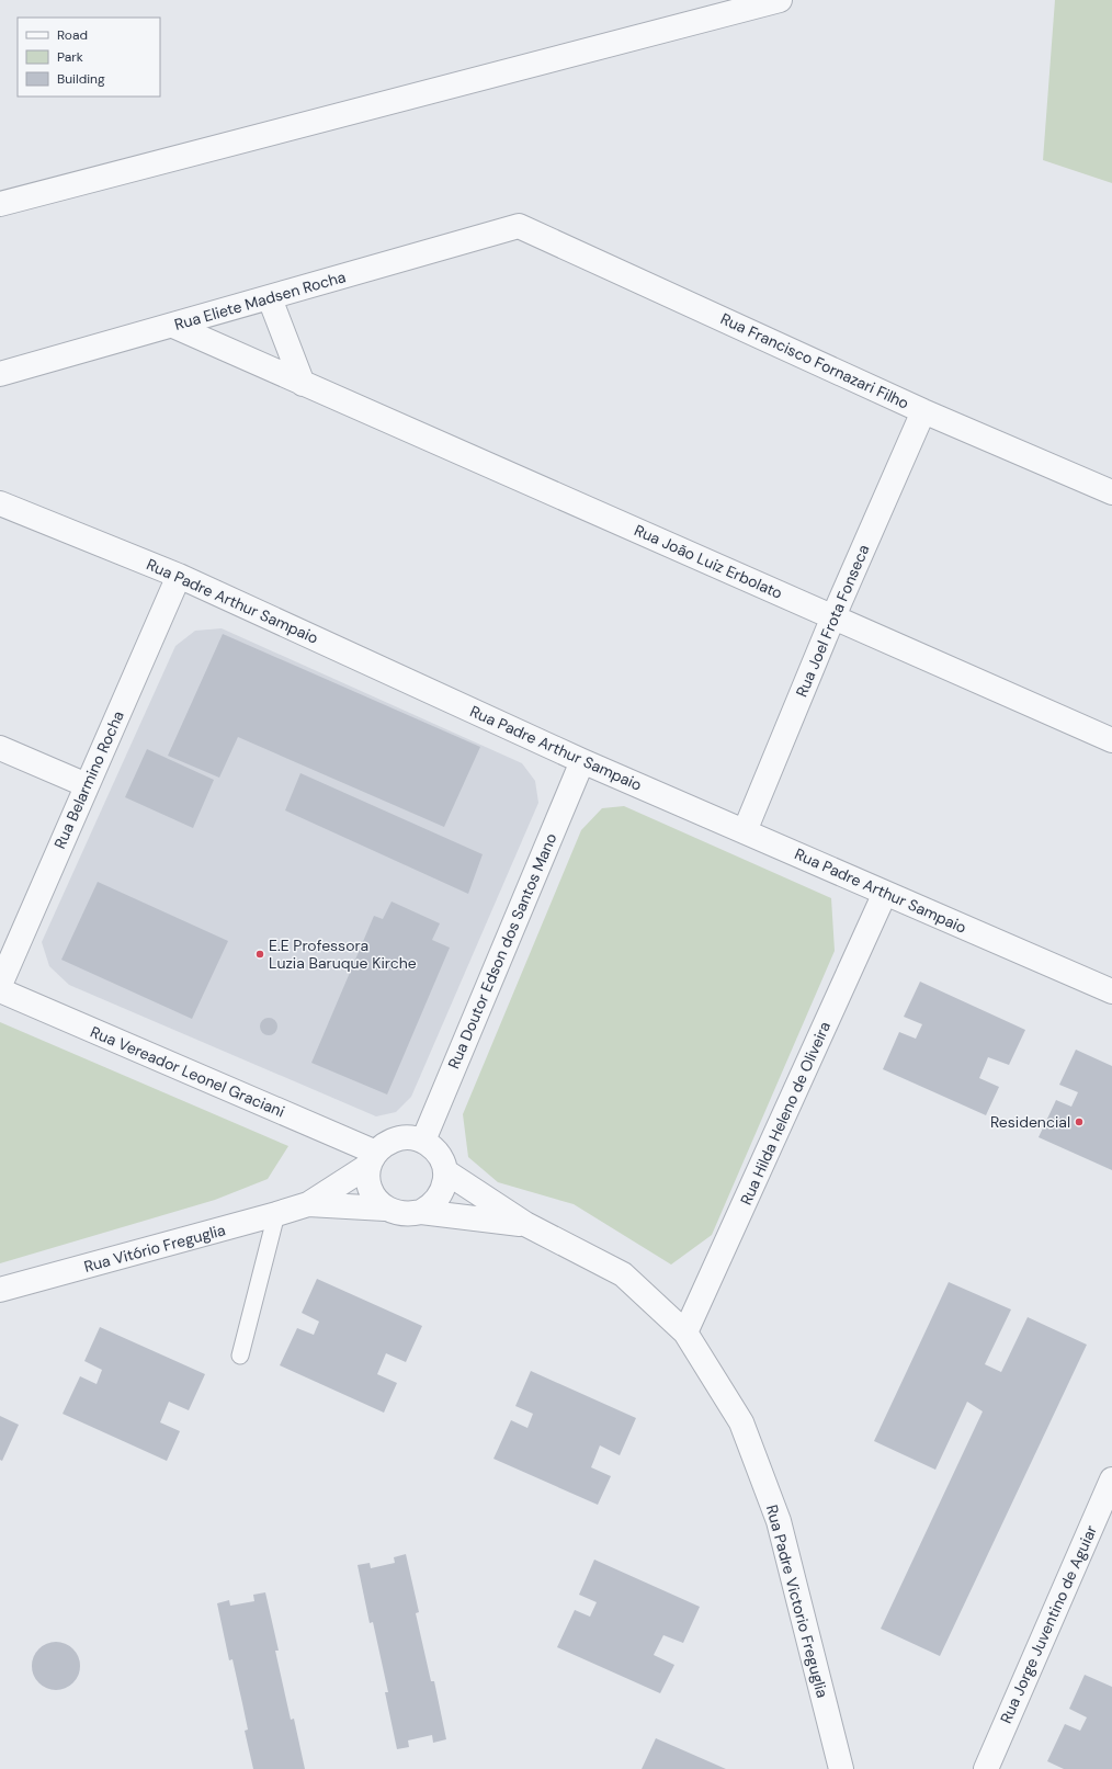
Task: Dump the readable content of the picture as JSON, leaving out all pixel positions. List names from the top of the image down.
{
  "streets": {
    "street": [
      "Rua Eliete Madsen Rocha",
      "Rua Francisco Fornazari Filho",
      "Rua João Luiz Erbolato",
      "Rua Padre Arthur Sampaio",
      "Rua Joel Frota Fonseca",
      "Rua Belarmino Rocha",
      "Rua Doutor Edson dos Santos Mano",
      "Rua Vereador Leonel Graciani",
      "Rua Hilda Heleno de Oliveira",
      "Rua Vitório Freguglia",
      "Rua Padre Victorio Freguglia",
      "Rua Jorge Juventino de Aguiar"
    ]
  },
  "crossings": [
    ["Rua Eliete Madsen Rocha", "Rua Francisco Fornazari Filho"],
    ["Rua Eliete Madsen Rocha", "Rua João Luiz Erbolato"],
    ["Rua Francisco Fornazari Filho", "Rua Joel Frota Fonseca"],
    ["Rua João Luiz Erbolato", "Rua Joel Frota Fonseca"],
    ["Rua Padre Arthur Sampaio", "Rua Joel Frota Fonseca"],
    ["Rua Padre Arthur Sampaio", "Rua Belarmino Rocha"],
    ["Rua Padre Arthur Sampaio", "Rua Doutor Edson dos Santos Mano"],
    ["Rua Padre Arthur Sampaio", "Rua Hilda Heleno de Oliveira"],
    ["Rua Doutor Edson dos Santos Mano", "Rua Vereador Leonel Graciani"],
    ["Rua Doutor Edson dos Santos Mano", "Rua Vitório Freguglia"],
    ["Rua Doutor Edson dos Santos Mano", "Rua Padre Victorio Freguglia"],
    ["Rua Vereador Leonel Graciani", "Rua Vitório Freguglia"],
    ["Rua Vereador Leonel Graciani", "Rua Padre Victorio Freguglia"],
    ["Rua Hilda Heleno de Oliveira", "Rua Padre Victorio Freguglia"],
    ["Rua Vitório Freguglia", "Rua Padre Victorio Freguglia"]
  ],
  "places": ["E.E Professora Luzia Baruque Kirche", "Residencial"],
  "legend": ["Road", "Park", "Building"]
}
